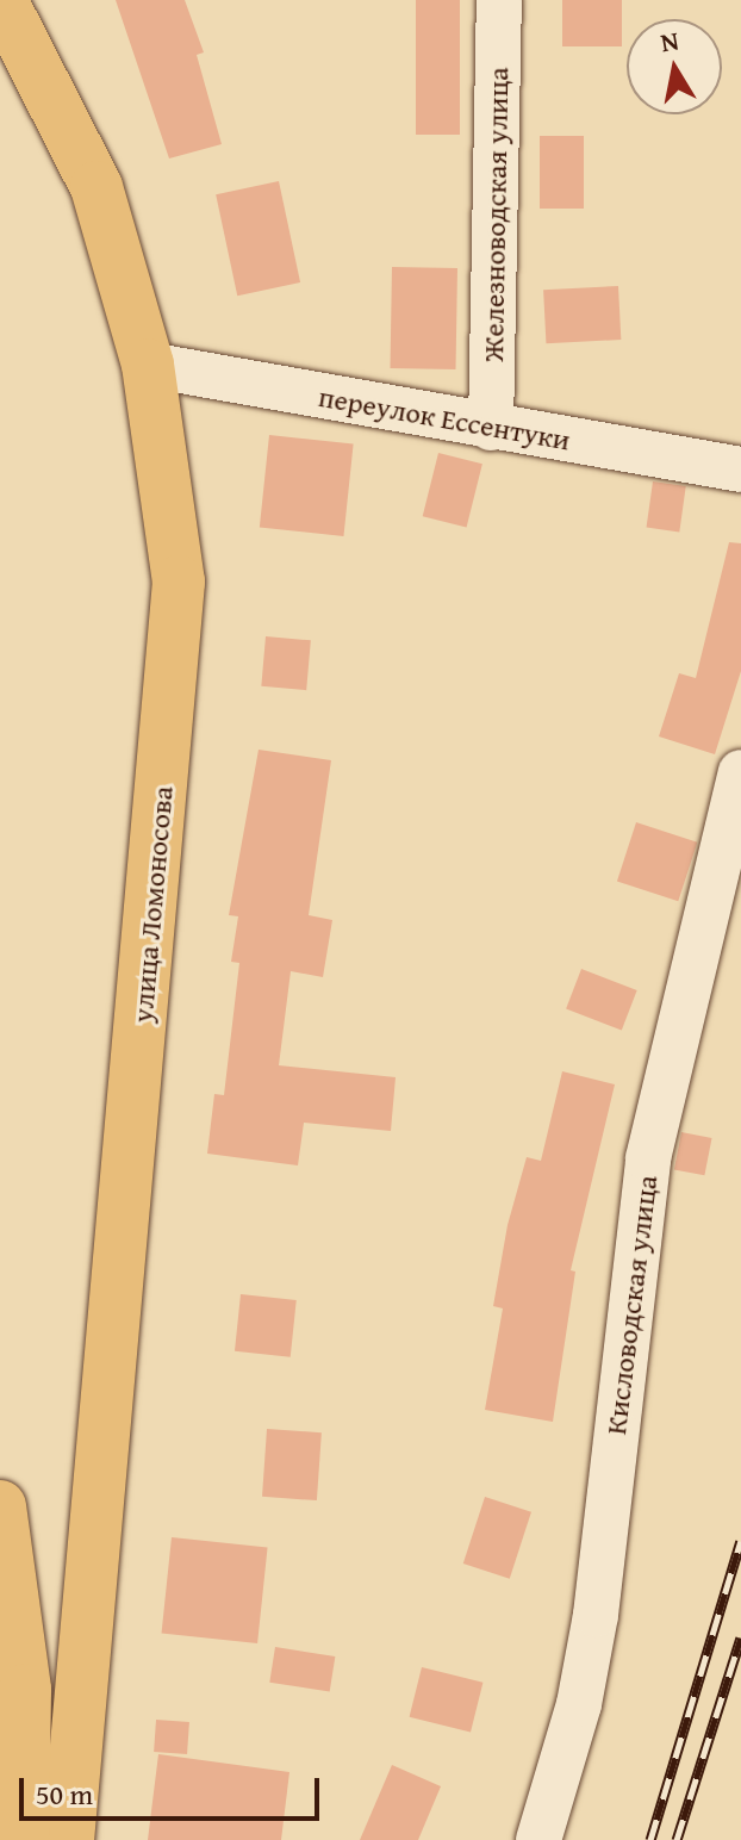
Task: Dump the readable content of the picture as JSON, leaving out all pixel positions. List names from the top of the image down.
{
  "streets": {
    "main road": ["улица Ломоносова"],
    "street": ["Железноводская улица", "переулок Ессентуки", "Кисловодская улица"]
  },
  "crossings": [
    ["Железноводская улица", "переулок Ессентуки"],
    ["переулок Ессентуки", "улица Ломоносова"]
  ],
  "scale_bar": "50 m",
  "north": "top"
}
